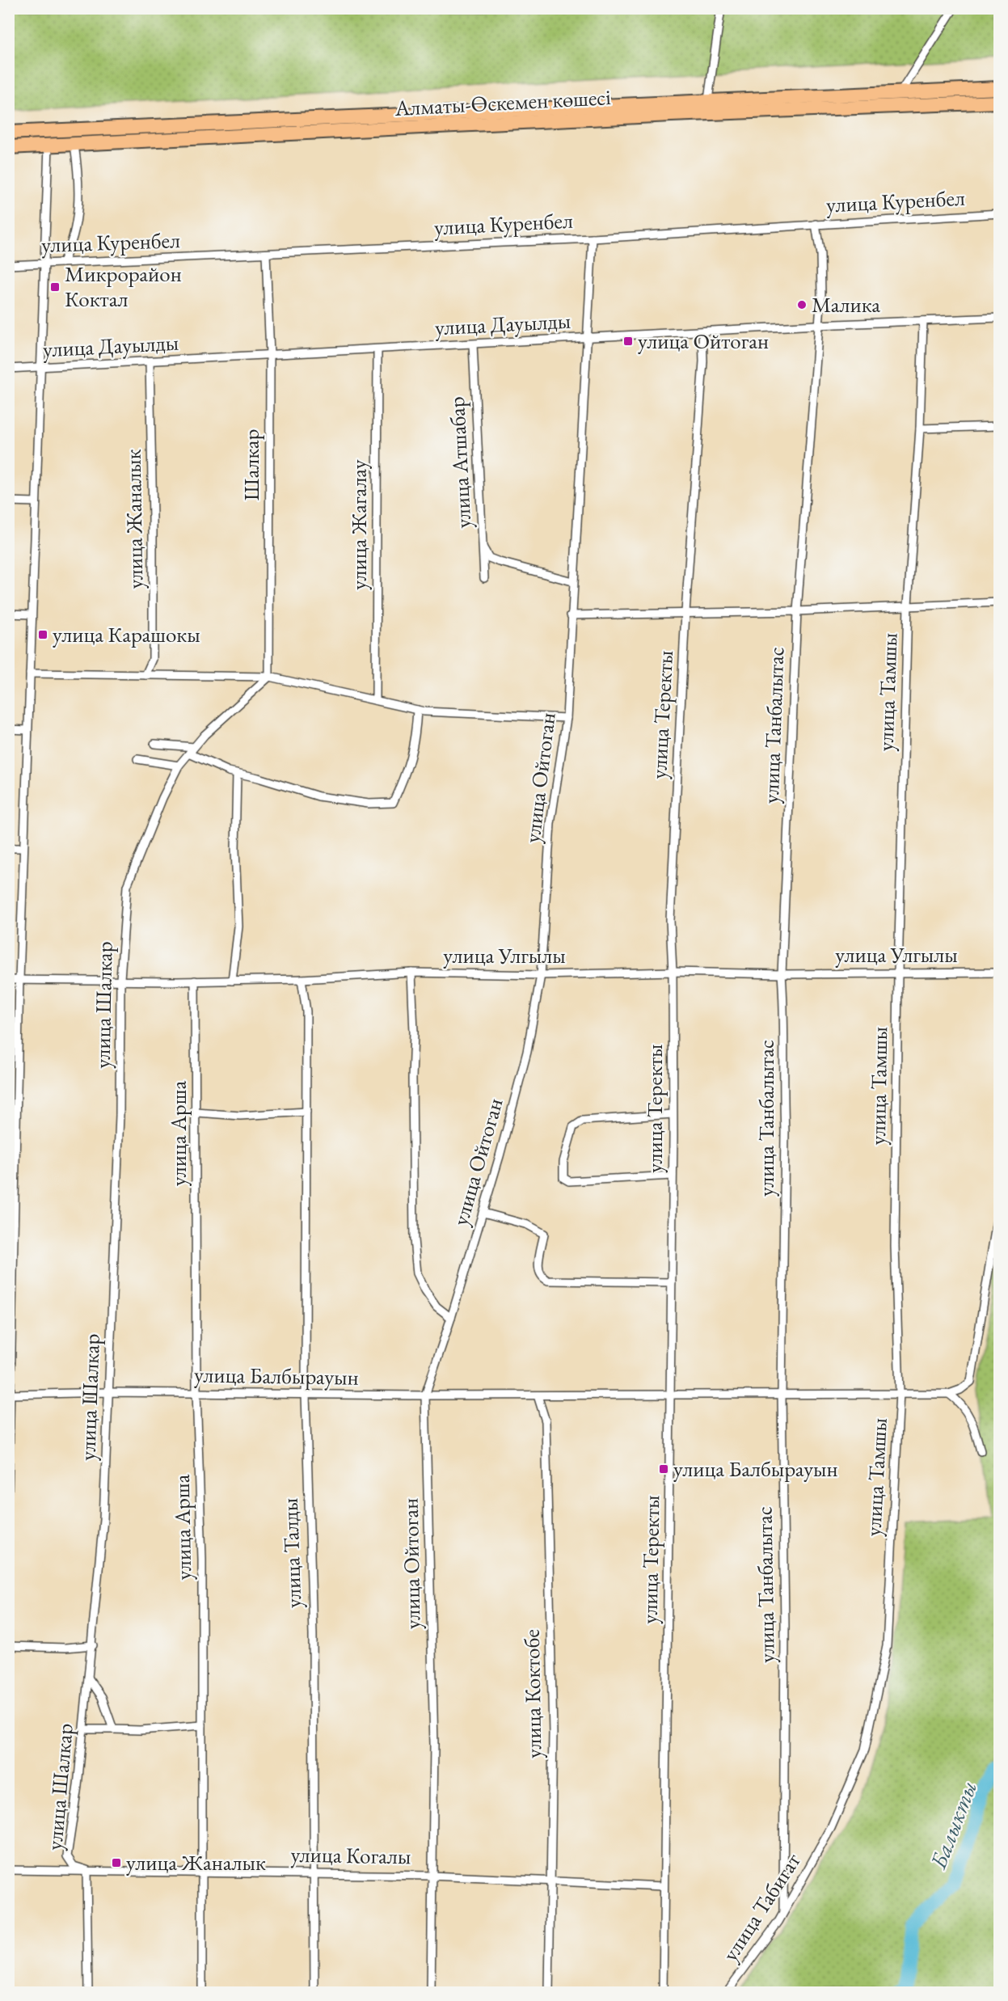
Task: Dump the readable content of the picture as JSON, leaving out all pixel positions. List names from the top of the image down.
{
  "streets": {
    "highway": ["Алматы-Өскемен көшесі"],
    "street": [
      "улица Куренбел",
      "улица Дауылды",
      "улица Атшабар",
      "Шалкар",
      "улица Жаналык",
      "улица Жагалау",
      "улица Тамшы",
      "улица Теректы",
      "улица Танбалытас",
      "улица Ойтоган",
      "улица Улгылы",
      "улица Шалкар",
      "улица Арша",
      "улица Балбырауын",
      "улица Талды",
      "улица Коктобе",
      "улица Когалы",
      "улица Табигат"
    ]
  },
  "crossings": [
    ["улица Куренбел", "Шалкар"],
    ["улица Куренбел", "улица Танбалытас"],
    ["улица Куренбел", "улица Ойтоган"],
    ["улица Дауылды", "улица Атшабар"],
    ["улица Дауылды", "Шалкар"],
    ["улица Дауылды", "улица Жаналык"],
    ["улица Дауылды", "улица Жагалау"],
    ["улица Дауылды", "улица Тамшы"],
    ["улица Дауылды", "улица Теректы"],
    ["улица Дауылды", "улица Танбалытас"],
    ["улица Дауылды", "улица Ойтоган"],
    ["Шалкар", "улица Шалкар"],
    ["улица Тамшы", "улица Улгылы"],
    ["улица Тамшы", "улица Балбырауын"],
    ["улица Тамшы", "улица Табигат"],
    ["улица Теректы", "улица Улгылы"],
    ["улица Теректы", "улица Балбырауын"],
    ["улица Теректы", "улица Когалы"],
    ["улица Танбалытас", "улица Улгылы"],
    ["улица Танбалытас", "улица Балбырауын"],
    ["улица Танбалытас", "улица Табигат"],
    ["улица Ойтоган", "улица Улгылы"],
    ["улица Ойтоган", "улица Балбырауын"],
    ["улица Ойтоган", "улица Когалы"],
    ["улица Улгылы", "улица Шалкар"],
    ["улица Улгылы", "улица Арша"],
    ["улица Улгылы", "улица Талды"],
    ["улица Шалкар", "улица Балбырауын"],
    ["улица Шалкар", "улица Когалы"],
    ["улица Арша", "улица Балбырауын"],
    ["улица Арша", "улица Когалы"],
    ["улица Балбырауын", "улица Талды"],
    ["улица Балбырауын", "улица Коктобе"],
    ["улица Талды", "улица Когалы"],
    ["улица Коктобе", "улица Когалы"]
  ],
  "water": ["Балыкты"],
  "places": {
    "transit": [
      "Микрорайон Коктал",
      "улица Ойтоган",
      "улица Карашокы",
      "улица Балбырауын",
      "улица Жаналык"
    ],
    "other": ["Малика"]
  }
}
